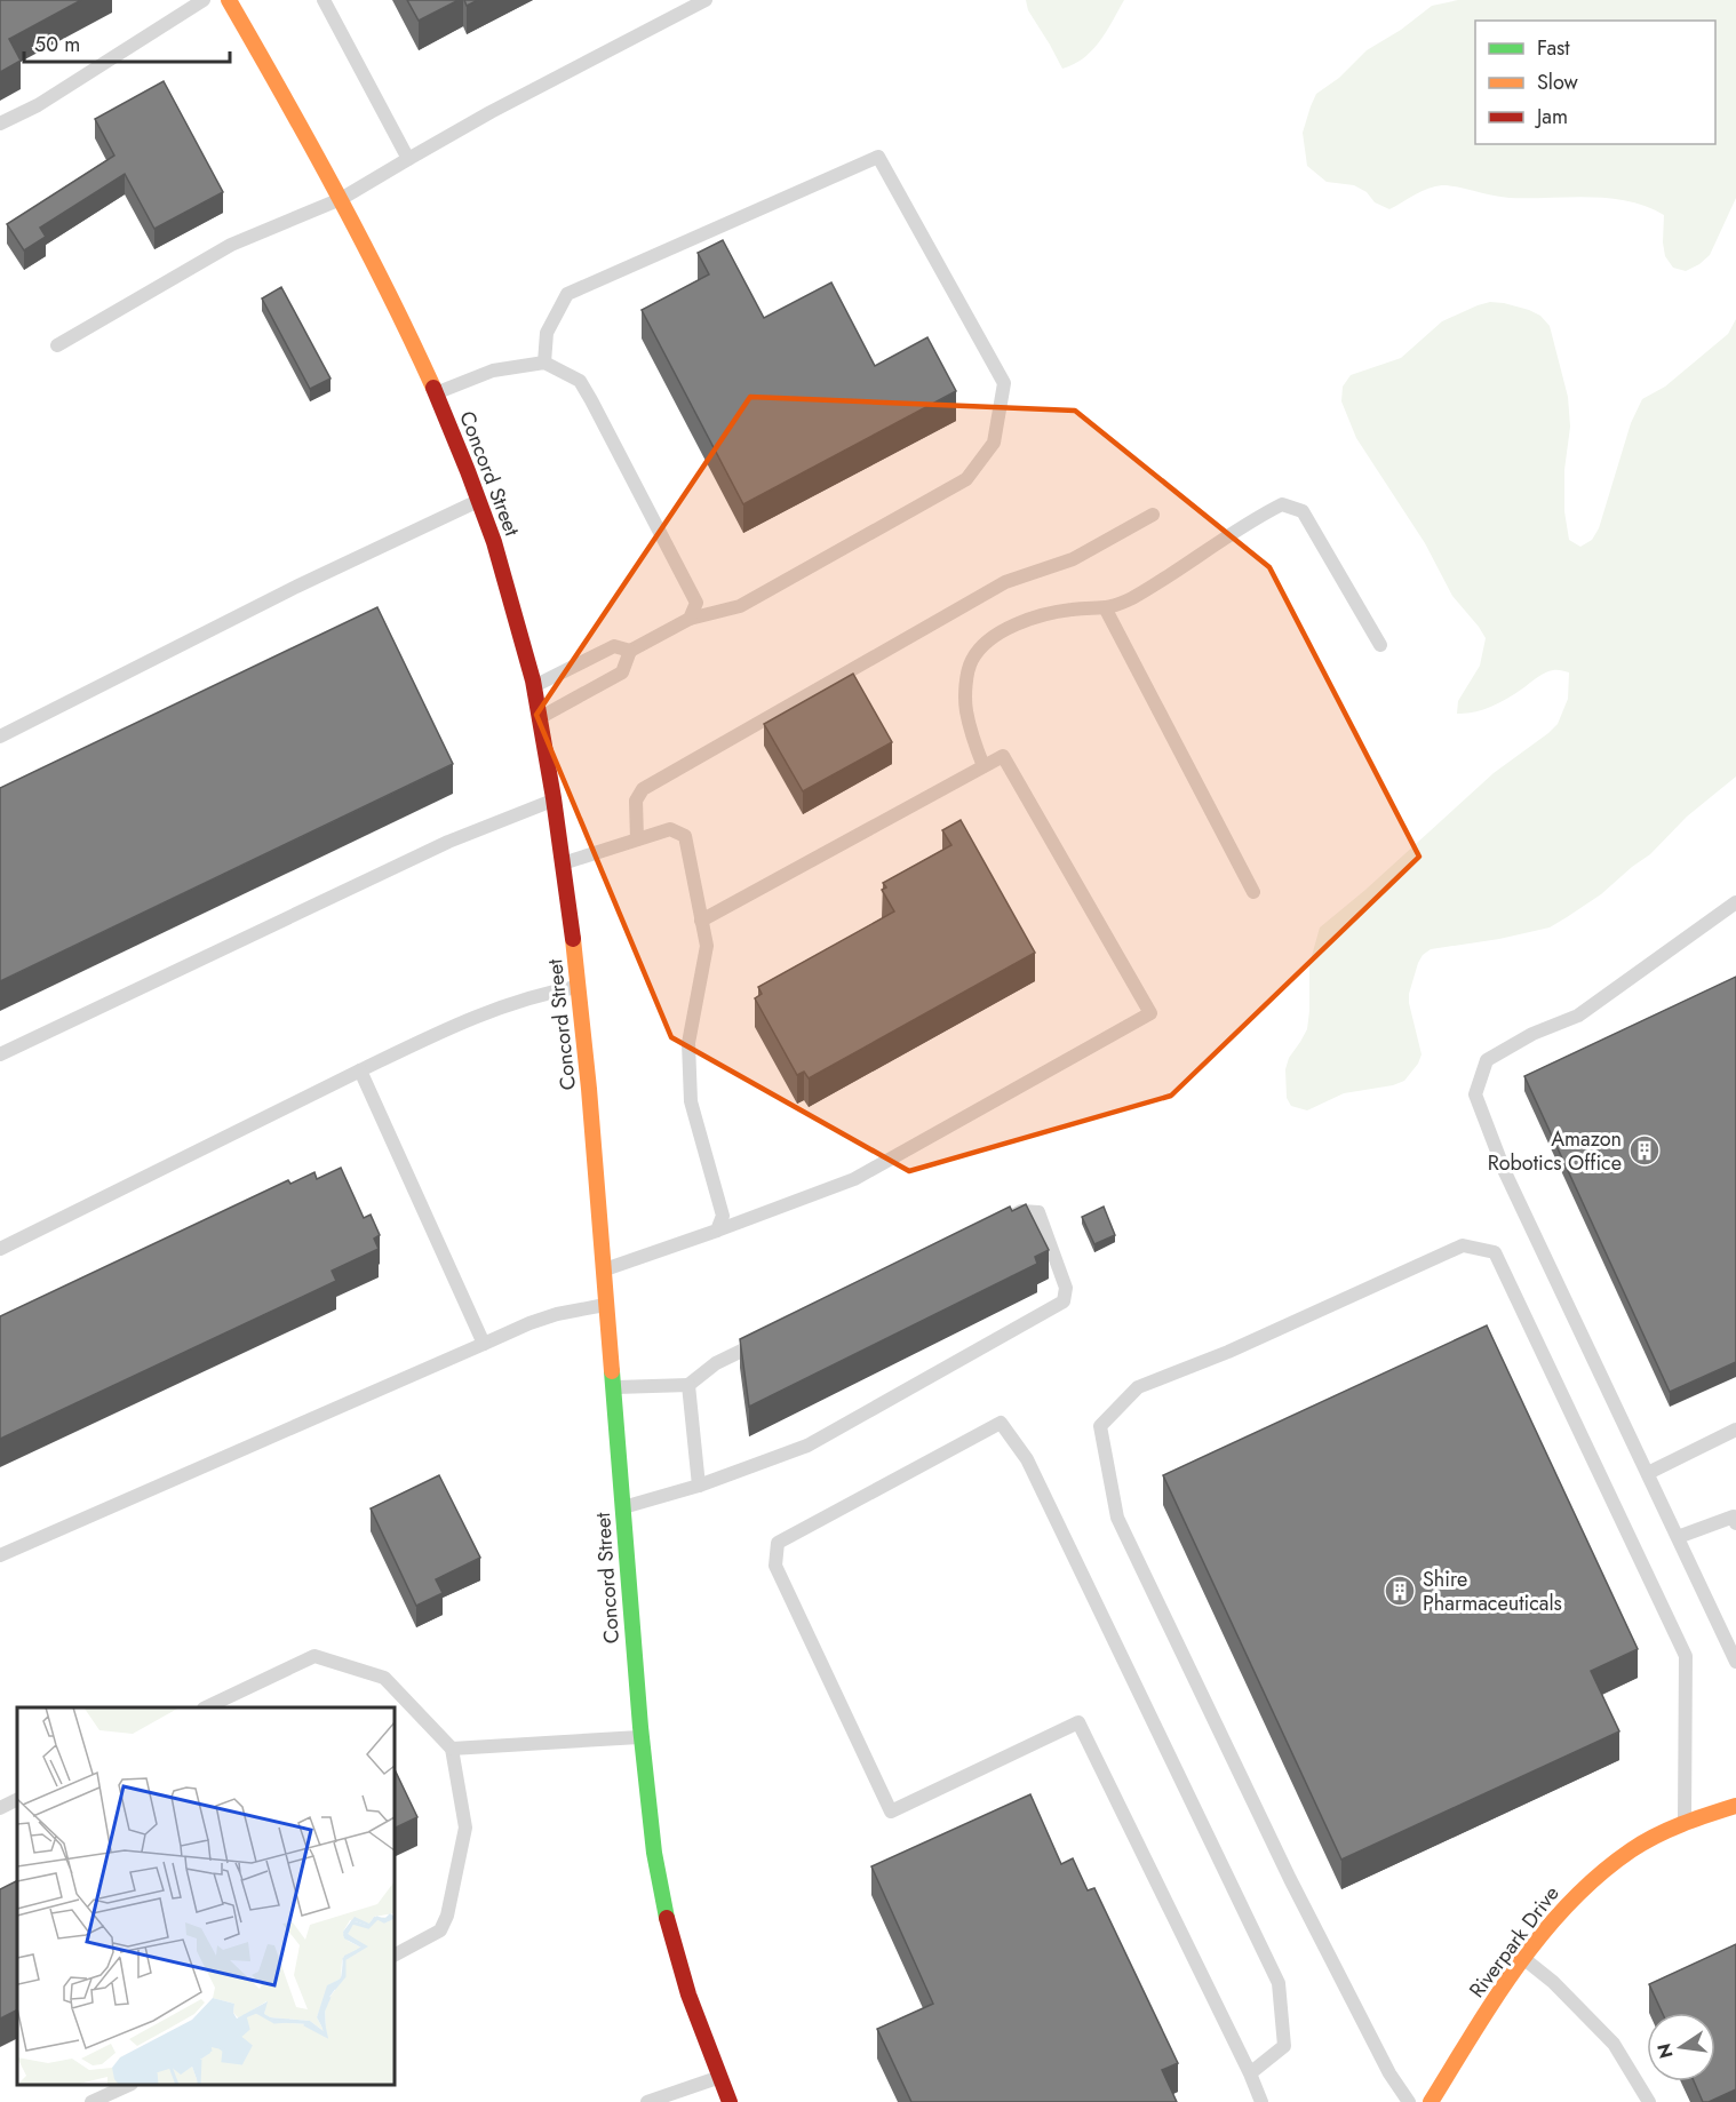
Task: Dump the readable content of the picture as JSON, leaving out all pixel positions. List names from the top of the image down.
{
  "streets": {
    "street": ["Concord Street", "Riverpark Drive"]
  },
  "places": {
    "building": ["Amazon Robotics Office", "Shire Pharmaceuticals"]
  },
  "legend": ["Fast", "Slow", "Jam"],
  "scale_bar": "50 m",
  "north": "left"
}
